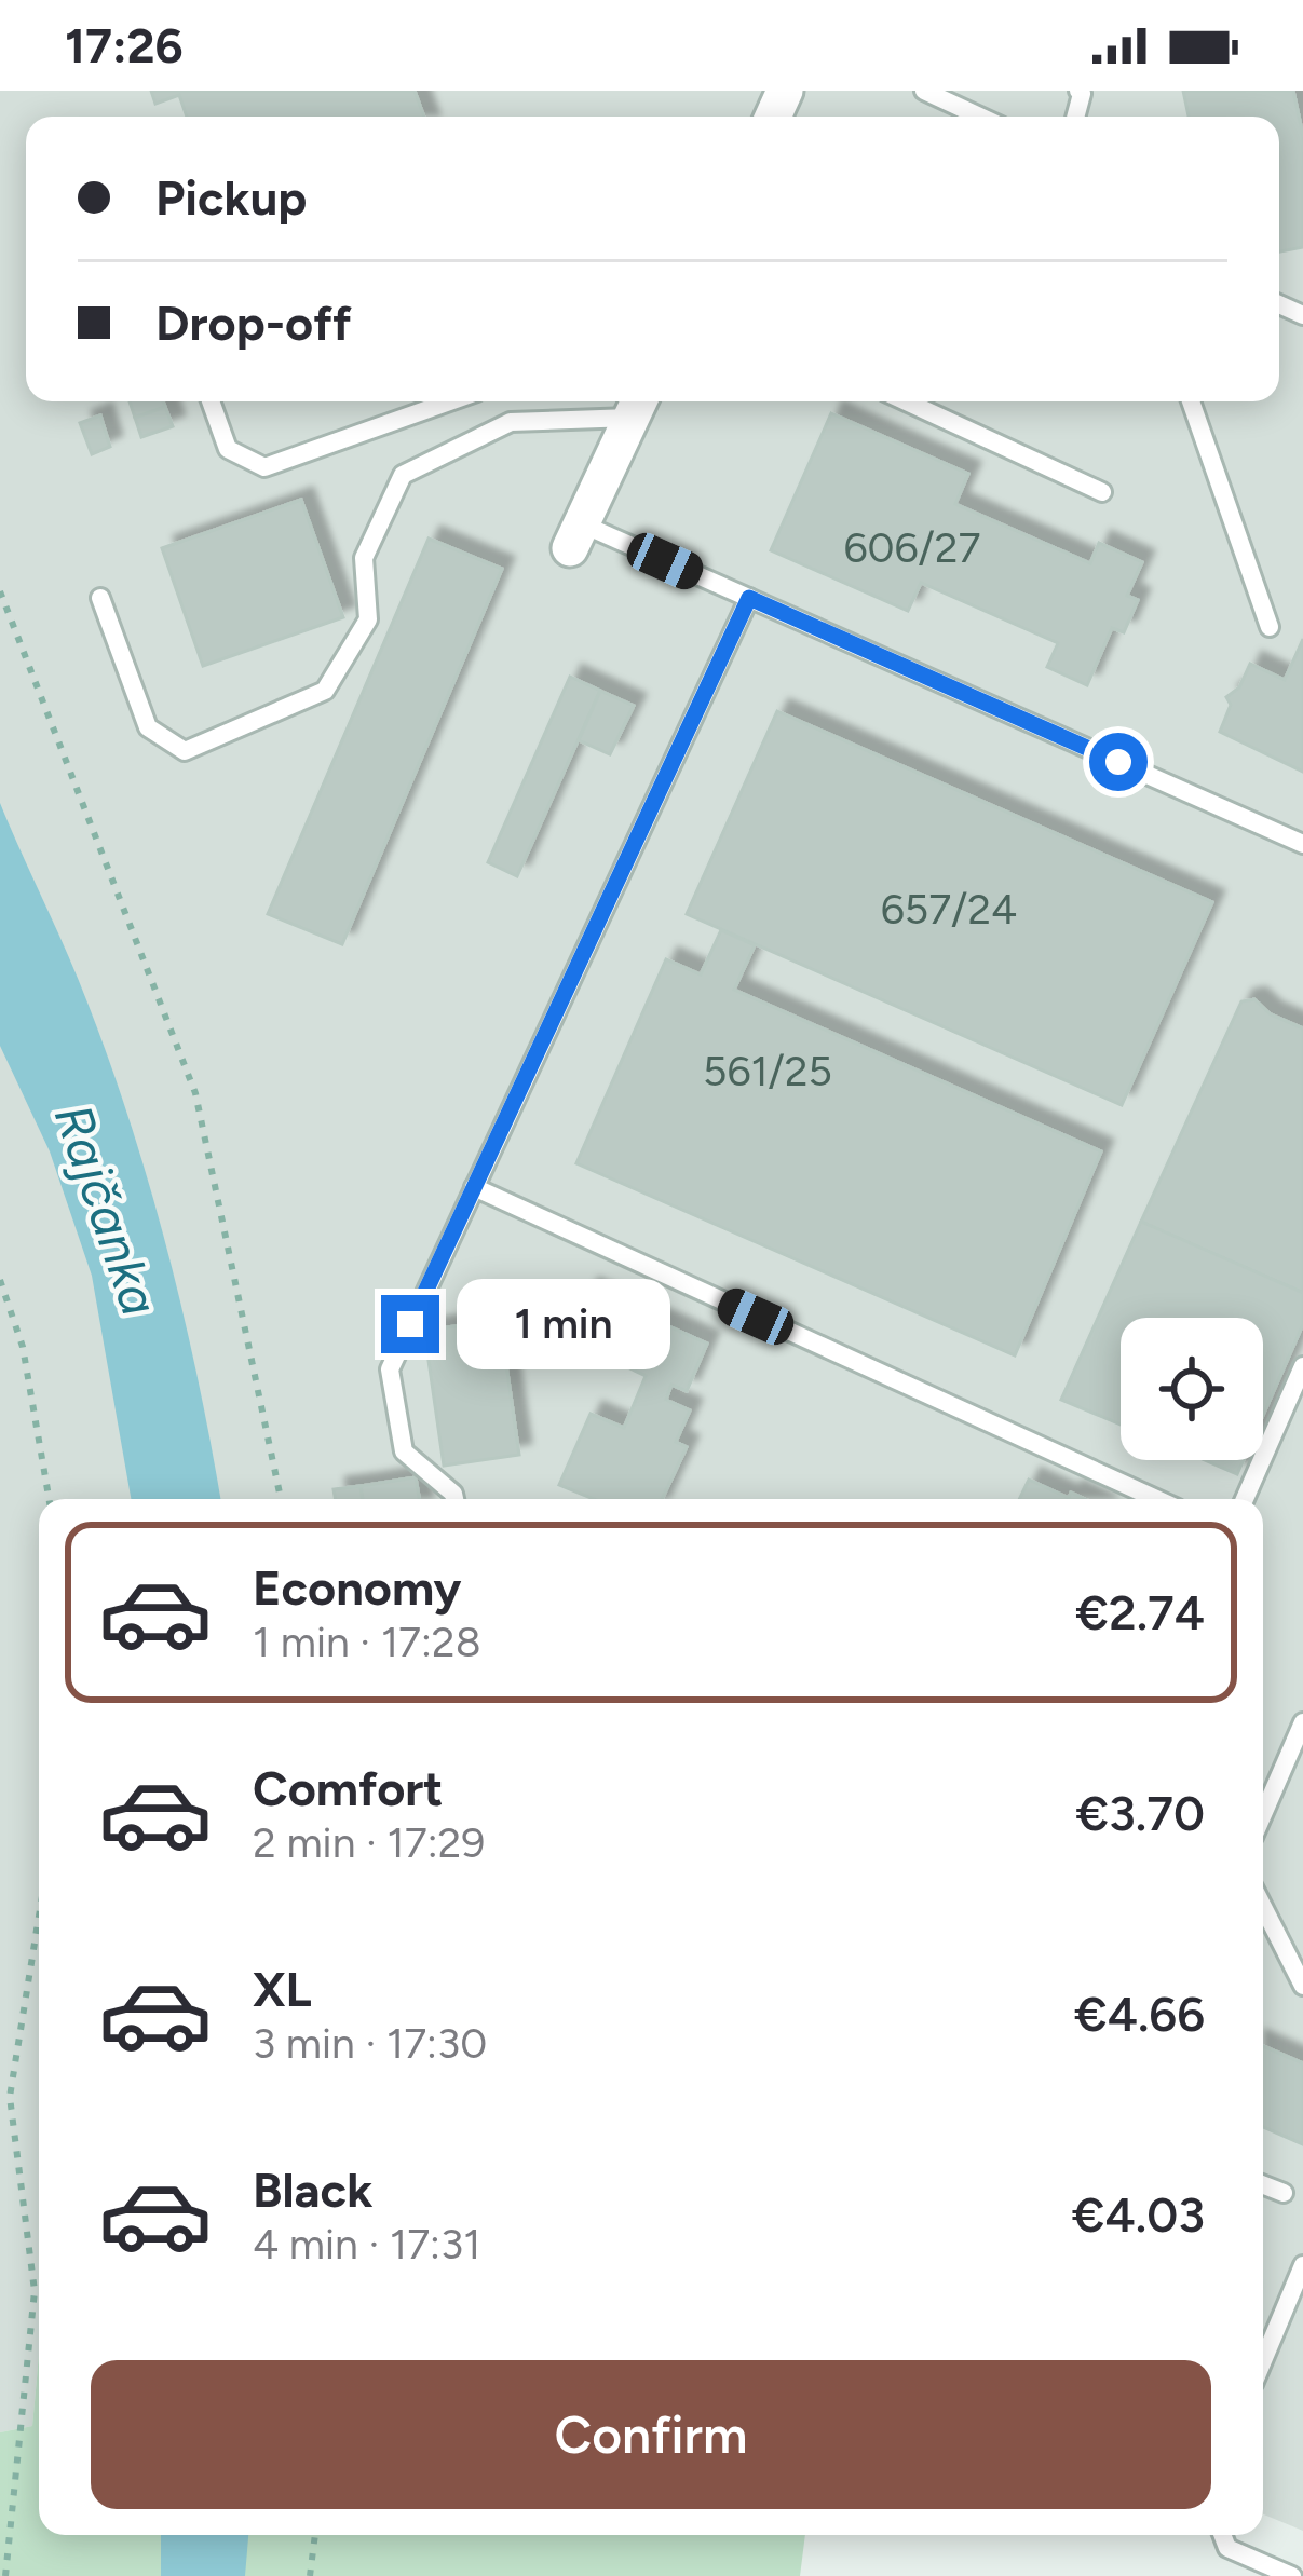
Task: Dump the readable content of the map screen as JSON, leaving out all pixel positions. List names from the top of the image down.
{
  "water": ["Rajčanka"],
  "house_numbers": ["606/27", "657/24", "561/25"],
  "page": {
    "status": "17:26",
    "banner": ["Pickup", "Drop-off"],
    "bubble": "1 min",
    "list": [
      {
        "name": "Economy",
        "note": "1 min · 17:28",
        "value": "€2.74"
      },
      {
        "name": "Comfort",
        "note": "2 min · 17:29",
        "value": "€3.70"
      },
      {
        "name": "XL",
        "note": "3 min · 17:30",
        "value": "€4.66"
      },
      {
        "name": "Black",
        "note": "4 min · 17:31",
        "value": "€4.03"
      }
    ],
    "buttons": "Confirm"
  }
}
